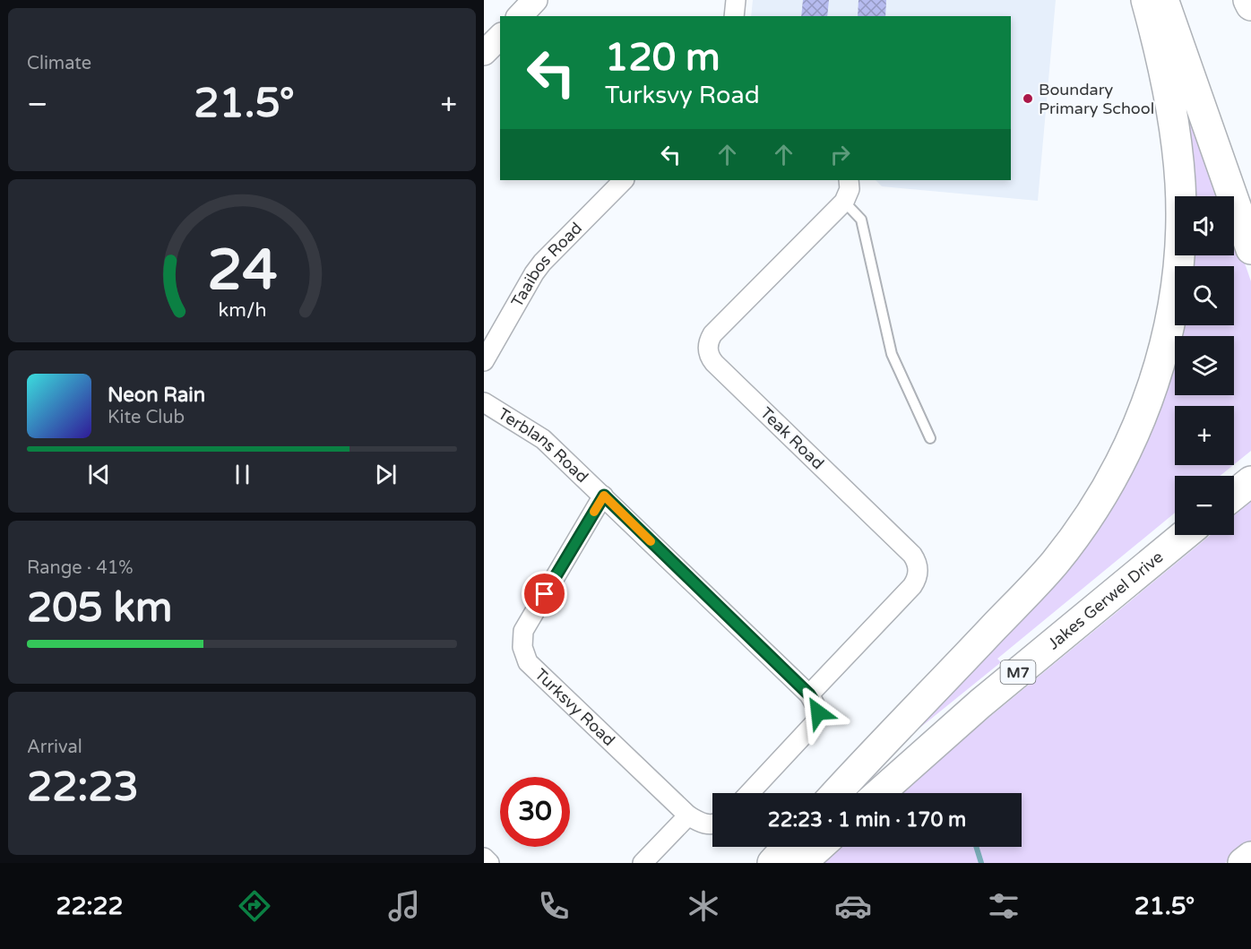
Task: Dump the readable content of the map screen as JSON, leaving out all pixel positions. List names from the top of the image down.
{
  "streets": {
    "highway": ["Jakes Gerwel Drive", "M7"],
    "street": [
      "Taaibos Road",
      "Teak Road",
      "Terblans Road",
      "Turksvy Road"
    ]
  },
  "crossings": [
    ["Teak Road", "Terblans Road"],
    ["Terblans Road", "Turksvy Road"]
  ],
  "places": ["Boundary Primary School"],
  "page": {
    "tile": [
      "Climate",
      ["Range · 41%", "205 km"],
      ["Arrival", "22:23"]
    ],
    "turn": ["120 m", "Turksvy Road"],
    "heat": ["−", "21.5°", "+"],
    "map_buttons": ["+", "−"],
    "song": ["Neon Rain", "Kite Club"],
    "limit": "30",
    "trip": "22:23 · 1 min · 170 m",
    "tabs": ["22:22", "21.5°"],
    "gauge": ["24", "km/h"]
  }
}
